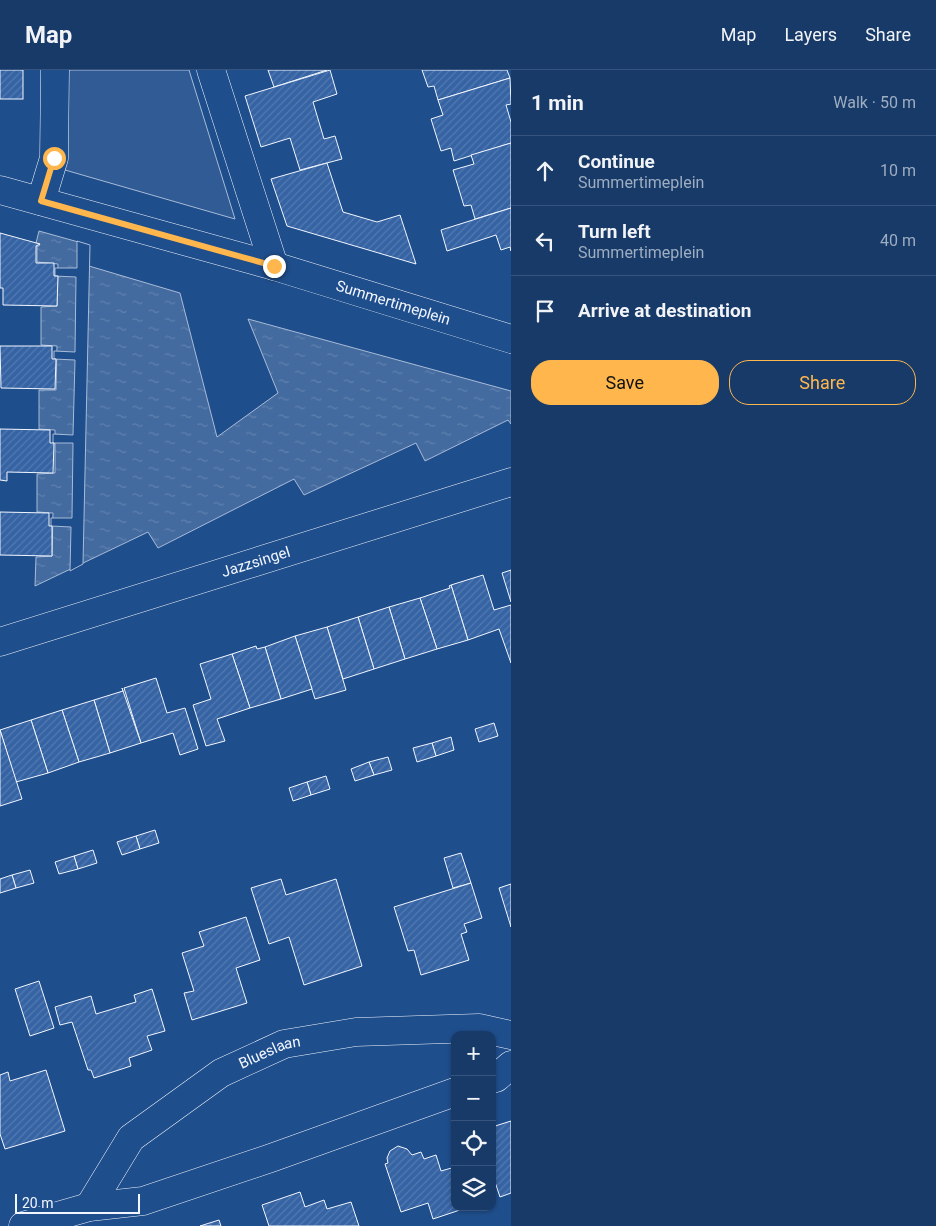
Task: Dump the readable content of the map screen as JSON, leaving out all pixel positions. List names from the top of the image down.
{
  "streets": {
    "street": ["Summertimeplein", "Jazzsingel", "Blueslaan"]
  },
  "scale_bar": "20 m",
  "page": {
    "header": "Map",
    "nav": ["Map", "Layers", "Share"],
    "heading": ["1 min", "Walk · 50 m"],
    "list": [
      ["Continue", "Summertimeplein", "10 m"],
      ["Turn left", "Summertimeplein", "40 m"],
      "Arrive at destination"
    ],
    "buttons": ["Save", "Share"],
    "map_buttons": ["+", "−"],
    "scale": "20 m"
  }
}
